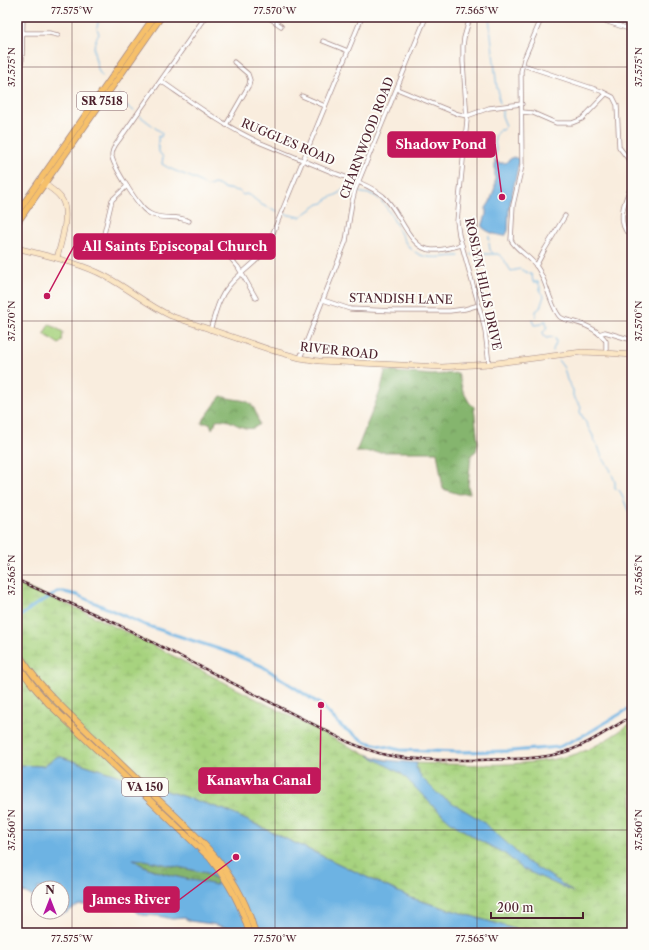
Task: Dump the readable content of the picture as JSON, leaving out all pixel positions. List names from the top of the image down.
{
  "streets": {
    "highway": ["SR 7518", "VA 150"],
    "main road": ["RIVER ROAD"],
    "street": [
      "CHARNWOOD ROAD",
      "RUGGLES ROAD",
      "ROSLYN HILLS DRIVE",
      "STANDISH LANE"
    ]
  },
  "crossings": [
    ["CHARNWOOD ROAD", "RUGGLES ROAD"],
    ["CHARNWOOD ROAD", "STANDISH LANE"],
    ["CHARNWOOD ROAD", "RIVER ROAD"],
    ["RUGGLES ROAD", "ROSLYN HILLS DRIVE"],
    ["ROSLYN HILLS DRIVE", "STANDISH LANE"],
    ["ROSLYN HILLS DRIVE", "RIVER ROAD"]
  ],
  "places": [
    "Shadow Pond",
    "All Saints Episcopal Church",
    "Kanawha Canal",
    "James River"
  ],
  "scale_bar": "200 m",
  "north": "top",
  "coordinates": [
    "77.575°W",
    "77.570°W",
    "77.565°W",
    "37.575°N",
    "37.570°N",
    "37.565°N",
    "37.560°N"
  ]
}
